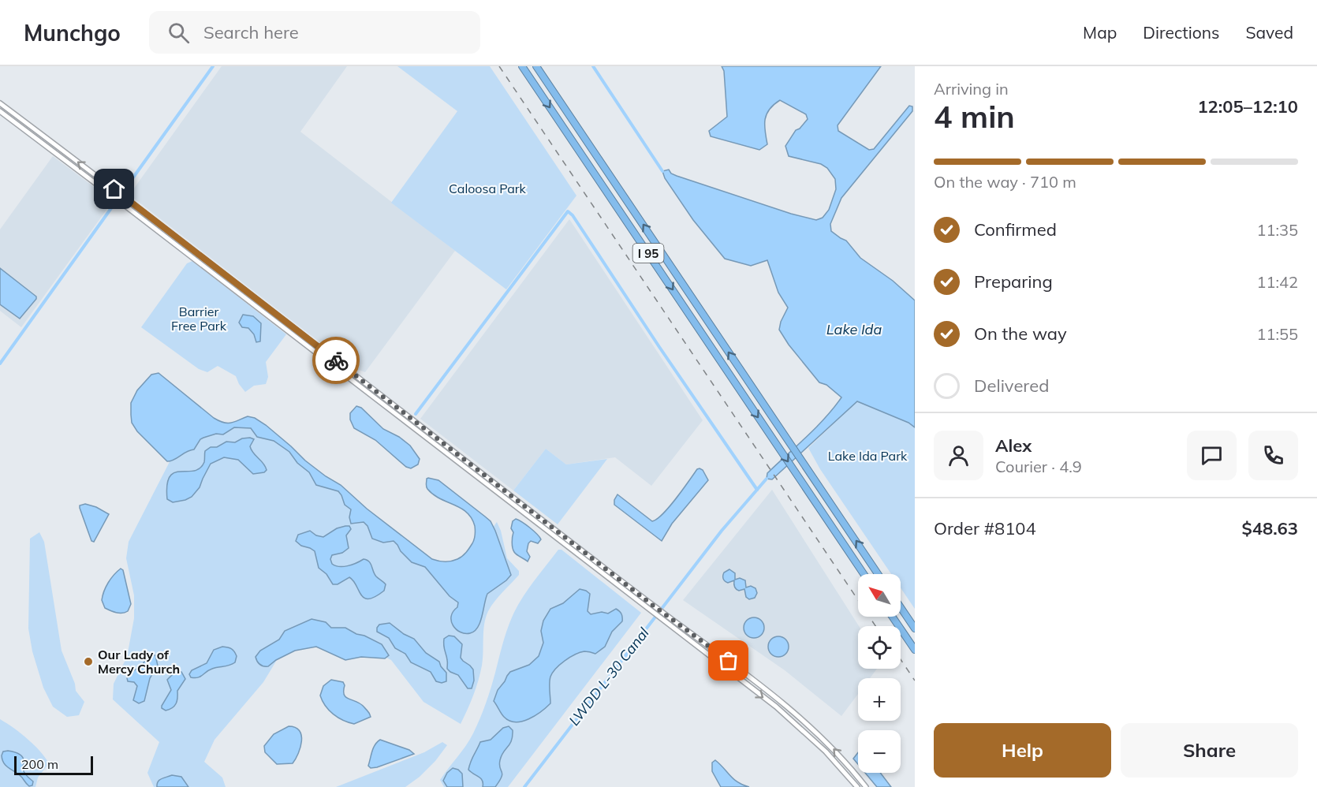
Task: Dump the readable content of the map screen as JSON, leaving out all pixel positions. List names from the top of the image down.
{
  "streets": {
    "highway": ["I 95"]
  },
  "water": ["Lake Ida", "LWDD L-30 Canal"],
  "parks": ["Caloosa Park", "Barrier Free Park", "Lake Ida Park"],
  "places": ["Our Lady of Mercy Church"],
  "scale_bar": "200 m",
  "north": "top left",
  "page": {
    "header": "Munchgo",
    "search": "Search here",
    "nav": ["Map", "Directions", "Saved"],
    "heading": ["4 min", "Arriving in", "12:05–12:10"],
    "panel": [
      "Alex",
      "Courier · 4.9",
      "Order #8104",
      "$48.63"
    ],
    "bar": "On the way · 710 m",
    "list": [
      ["Confirmed", "11:35"],
      ["Preparing", "11:42"],
      ["On the way", "11:55"],
      "Delivered"
    ],
    "map_buttons": ["+", "−"],
    "buttons": ["Help", "Share"],
    "scale": "200 m"
  }
}
